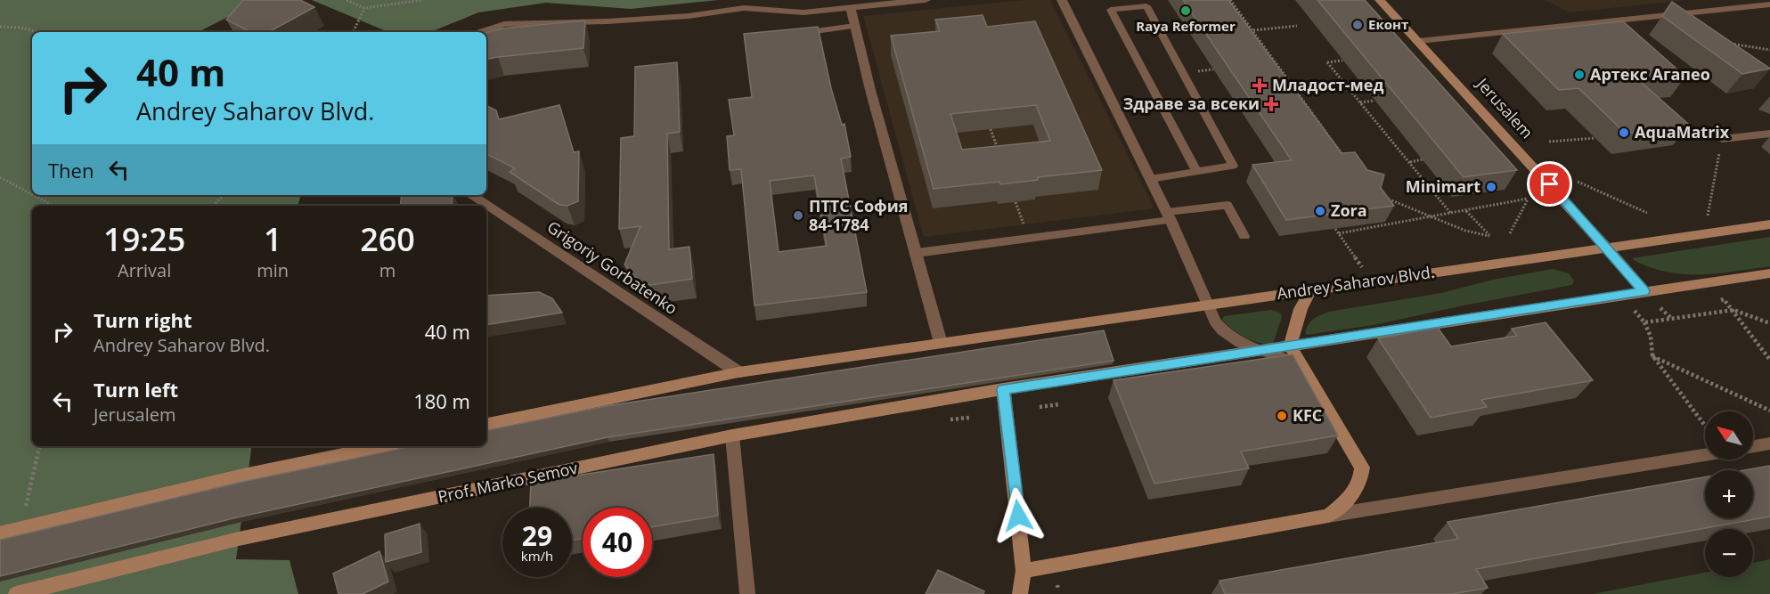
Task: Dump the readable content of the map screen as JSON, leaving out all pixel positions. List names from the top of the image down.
{
  "streets": {
    "main road": ["Jerusalem", "Andrey Saharov Blvd.", "Prof. Marko Semov"],
    "street": ["Grigoriy Gorbatenko"]
  },
  "crossings": [
    ["Jerusalem", "Andrey Saharov Blvd."]
  ],
  "places": {
    "other": [
      "Raya Reformer",
      "Еконт",
      "Артекс Агапео",
      "AquaMatrix",
      "Minimart",
      "Zora",
      "ПТТС София 84-1784",
      "KFC"
    ],
    "health": ["Младост-мед", "Здраве за всеки"]
  },
  "north": "top left",
  "page": {
    "turn": ["40 m", "Andrey Saharov Blvd."],
    "then": "Then",
    "eta": [
      "19:25",
      "Arrival",
      "1",
      "min",
      "260",
      "m"
    ],
    "list": [
      {
        "name": "Turn right",
        "note": "Andrey Saharov Blvd.",
        "value": "40 m"
      },
      {
        "name": "Turn left",
        "note": "Jerusalem",
        "value": "180 m"
      }
    ],
    "map_buttons": ["+", "−"],
    "speed": "29 km/h",
    "limit": "40"
  }
}
